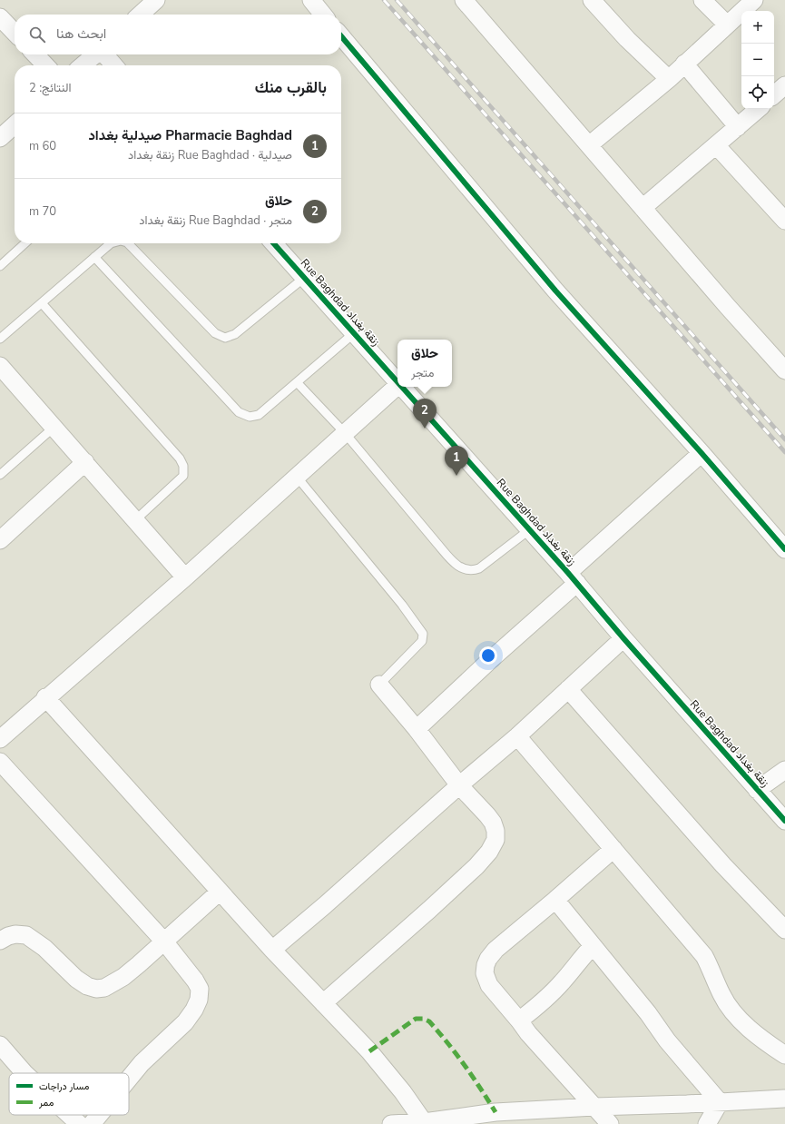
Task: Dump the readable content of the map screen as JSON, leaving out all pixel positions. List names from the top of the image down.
{
  "streets": {
    "street": ["Rue Baghdad زنقة بغداد"]
  },
  "legend": ["مسار دراجات", "ممر"],
  "page": {
    "map_buttons": ["+", "−"],
    "search": "ابحث هنا",
    "heading": ["بالقرب منك", "النتائج: 2"],
    "list": [
      {
        "mark": "1",
        "name": "Pharmacie Baghdad صيدلية بغداد",
        "note": "صيدلية · Rue Baghdad زنقة بغداد",
        "value": "60 m"
      },
      {
        "mark": "2",
        "name": "حلاق",
        "note": "متجر · Rue Baghdad زنقة بغداد",
        "value": "70 m"
      }
    ],
    "popup": ["حلاق", "متجر"],
    "pins": ["2", "1"]
  }
}
